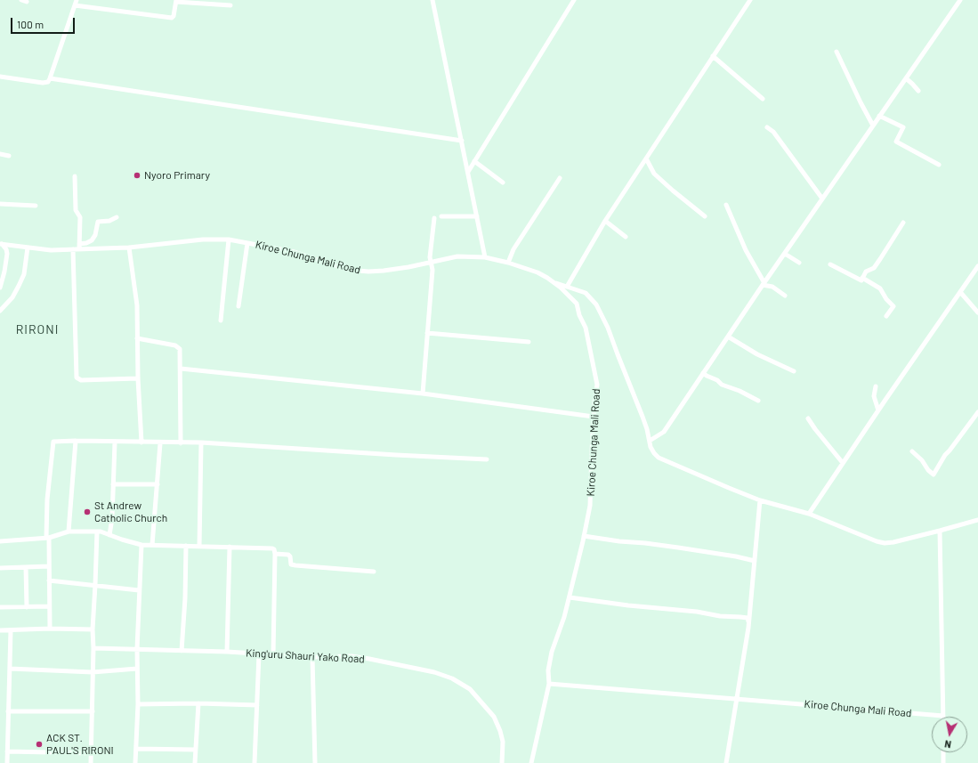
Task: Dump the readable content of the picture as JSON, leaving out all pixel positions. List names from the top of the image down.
{
  "streets": {
    "street": ["Kiroe Chunga Mali Road", "King'uru Shauri Yako Road"]
  },
  "districts": ["RIRONI"],
  "places": ["Nyoro Primary", "St Andrew Catholic Church", "ACK ST. PAUL'S RIRONI"],
  "scale_bar": "100 m",
  "north": "bottom"
}
